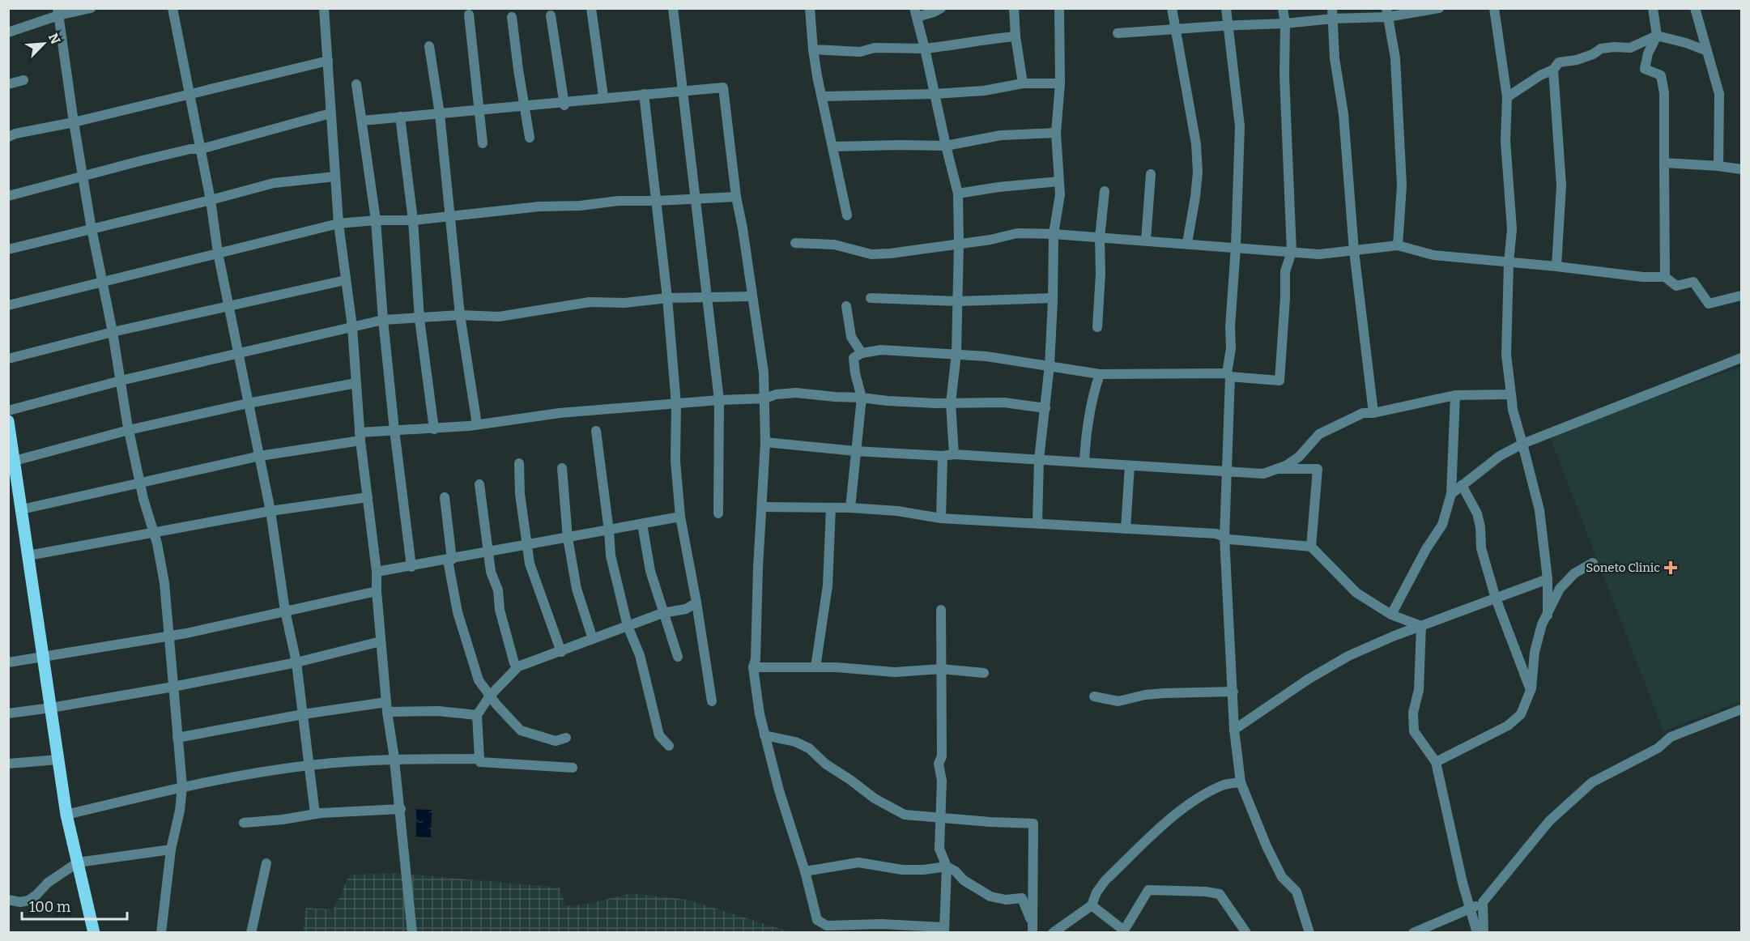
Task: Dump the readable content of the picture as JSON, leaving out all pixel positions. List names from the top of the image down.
{
  "places": {
    "health": ["Soneto Clinic"]
  },
  "scale_bar": "100 m",
  "north": "top right"
}
